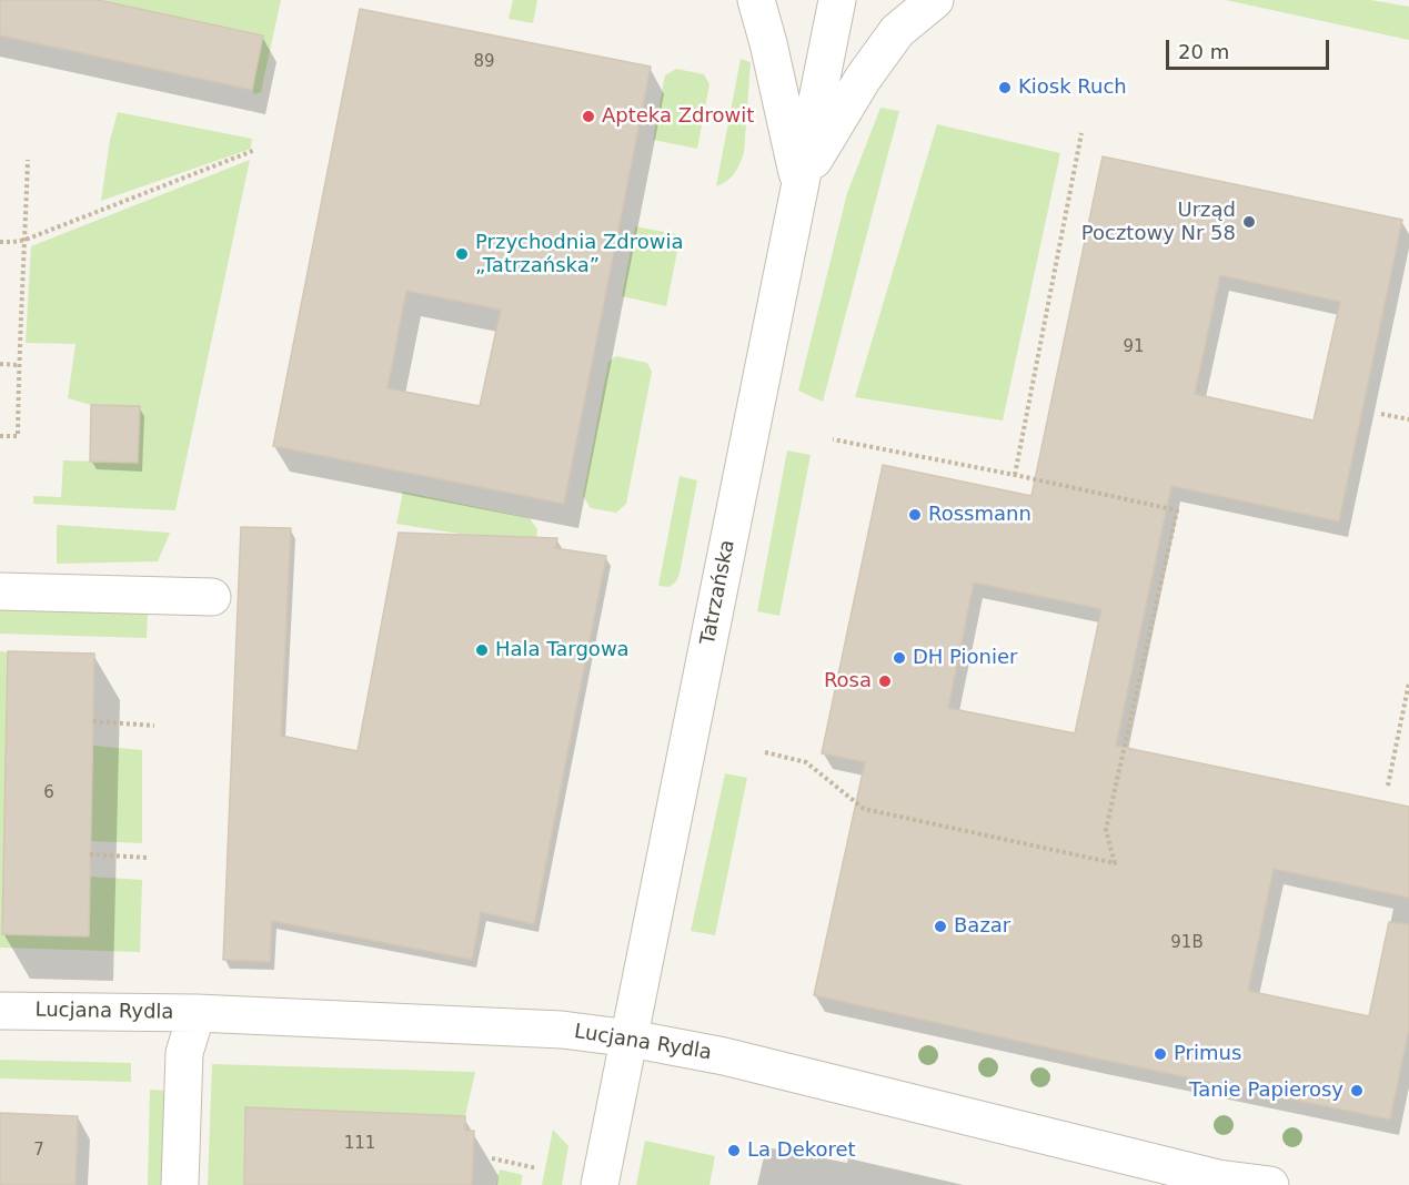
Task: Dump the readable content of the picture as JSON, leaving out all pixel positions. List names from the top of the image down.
{
  "streets": {
    "street": ["Tatrzańska", "Lucjana Rydla"]
  },
  "crossings": [
    ["Tatrzańska", "Lucjana Rydla"]
  ],
  "places": [
    "Kiosk Ruch",
    "Apteka Zdrowit",
    "Urząd Pocztowy Nr 58",
    "Przychodnia Zdrowia „Tatrzańska”",
    "Rossmann",
    "Hala Targowa",
    "DH Pionier",
    "Rosa",
    "Bazar",
    "Primus",
    "Tanie Papierosy",
    "La Dekoret"
  ],
  "house_numbers": [
    "89",
    "91",
    "6",
    "91B",
    "111",
    "7"
  ],
  "scale_bar": "20 m"
}
